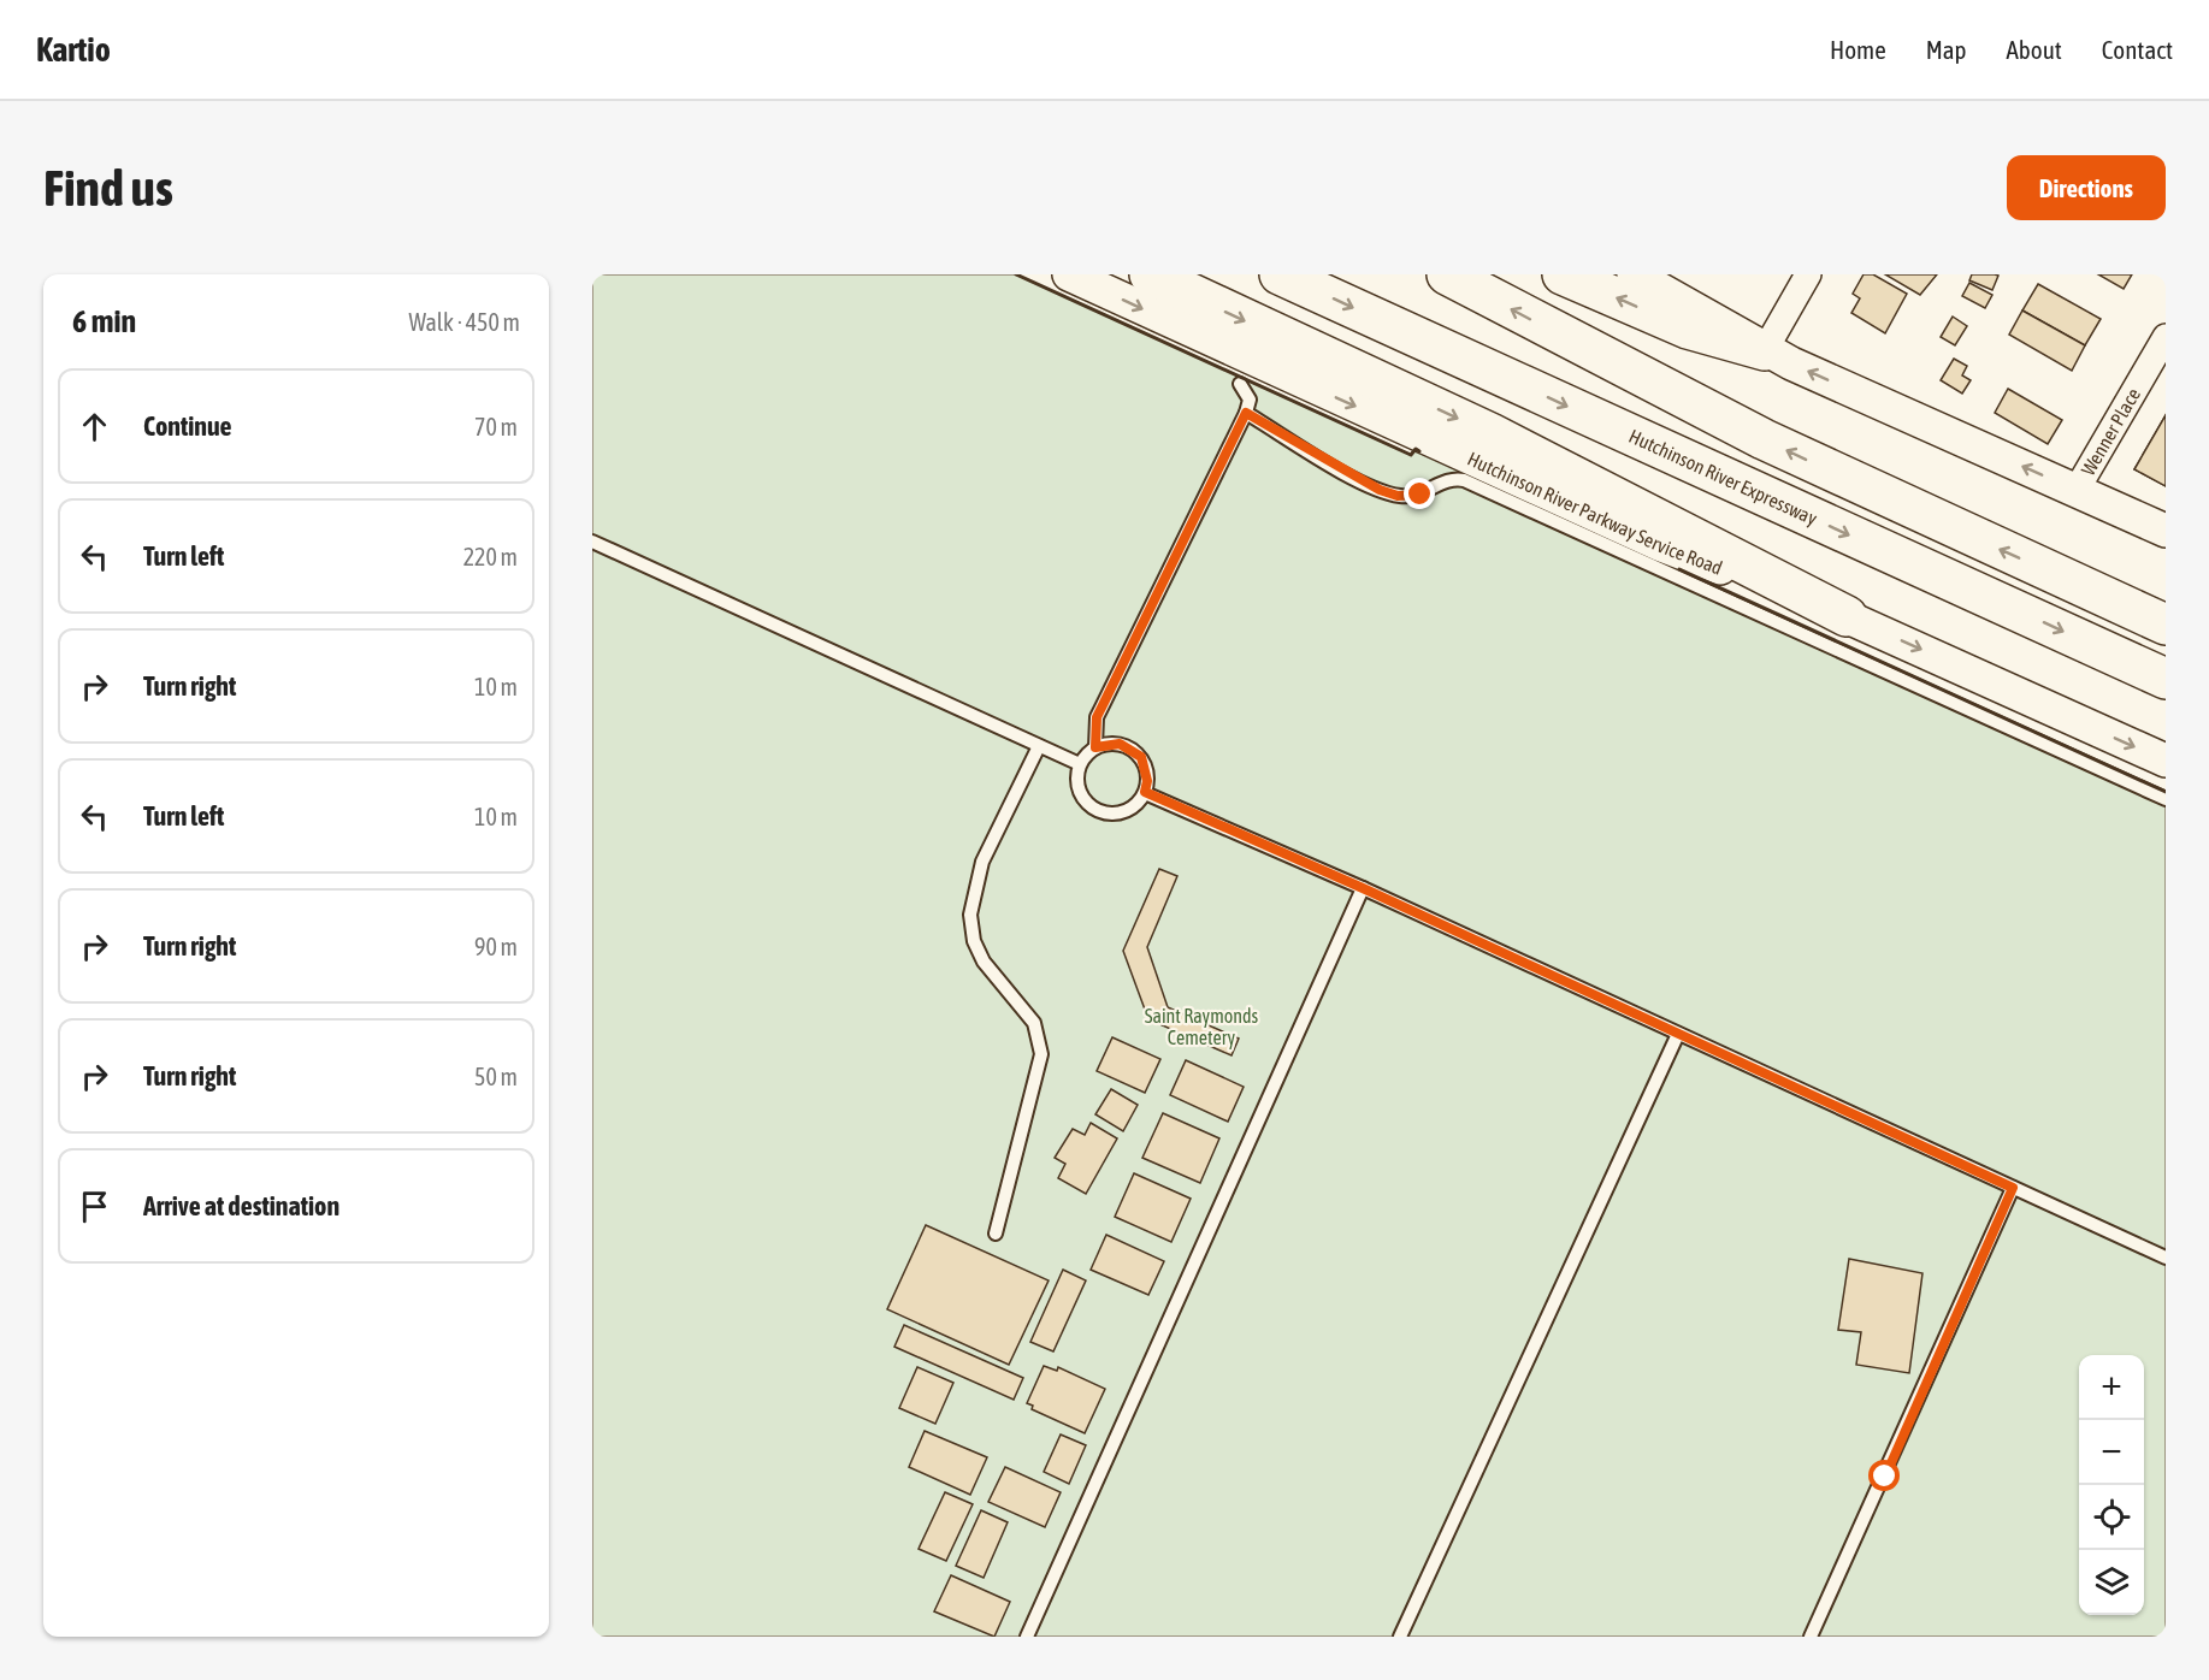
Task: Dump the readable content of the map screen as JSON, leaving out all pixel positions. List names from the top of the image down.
{
  "streets": {
    "highway": ["Hutchinson River Expressway"],
    "street": ["Wenner Place", "Hutchinson River Parkway Service Road"]
  },
  "parks": ["Saint Raymonds Cemetery"],
  "page": {
    "header": "Kartio",
    "nav": [
      "Home",
      "Map",
      "About",
      "Contact"
    ],
    "buttons": "Directions",
    "title": "Find us",
    "heading": ["6 min", "Walk · 450 m"],
    "list": [
      ["Continue", "70 m"],
      ["Turn left", "220 m"],
      ["Turn right", "10 m"],
      ["Turn left", "10 m"],
      ["Turn right", "90 m"],
      ["Turn right", "50 m"],
      "Arrive at destination"
    ],
    "map_buttons": ["+", "−"]
  }
}
